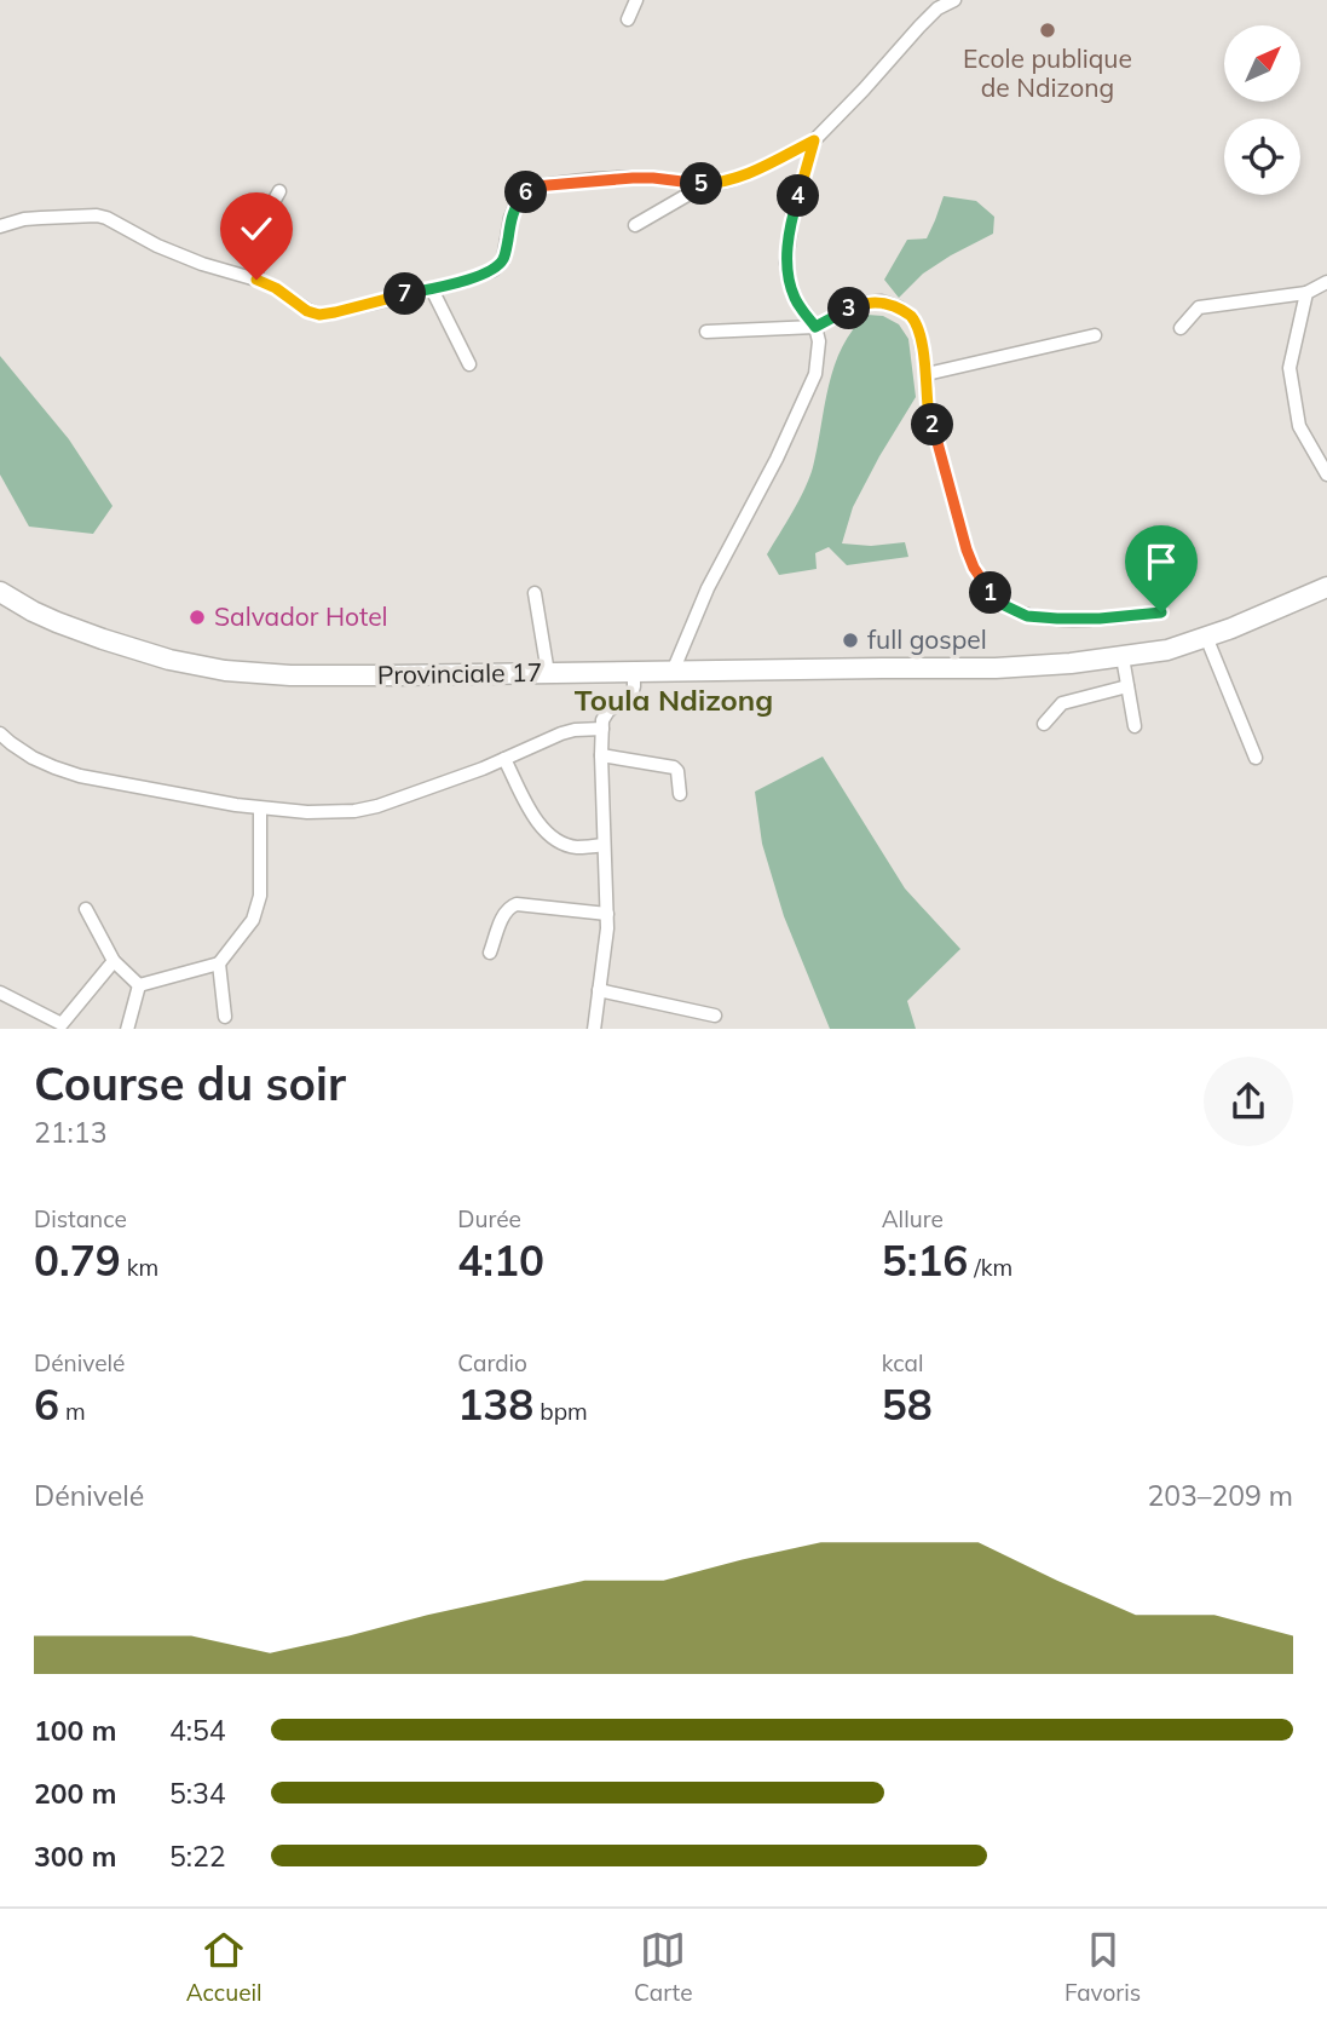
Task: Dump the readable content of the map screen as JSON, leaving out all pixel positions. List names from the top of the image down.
{
  "streets": {
    "main road": ["Provinciale 17"]
  },
  "districts": ["Toula Ndizong"],
  "places": ["Ecole publique de Ndizong", "Salvador Hotel", "full gospel"],
  "north": "top right",
  "page": {
    "pins": [
      "5",
      "6",
      "4",
      "7",
      "3",
      "2",
      "1"
    ],
    "heading": ["Course du soir", "21:13"],
    "stats": [
      ["Distance", "0.79 km"],
      ["Durée", "4:10"],
      ["Allure", "5:16 /km"],
      ["Dénivelé", "6 m"],
      ["Cardio", "138 bpm"],
      ["kcal", "58"]
    ],
    "chart": ["Dénivelé", "203–209 m"],
    "list": [
      {
        "name": "100 m",
        "note": "4:54"
      },
      {
        "name": "200 m",
        "note": "5:34"
      },
      {
        "name": "300 m",
        "note": "5:22"
      }
    ],
    "tabs": ["Accueil", "Carte", "Favoris"]
  }
}
